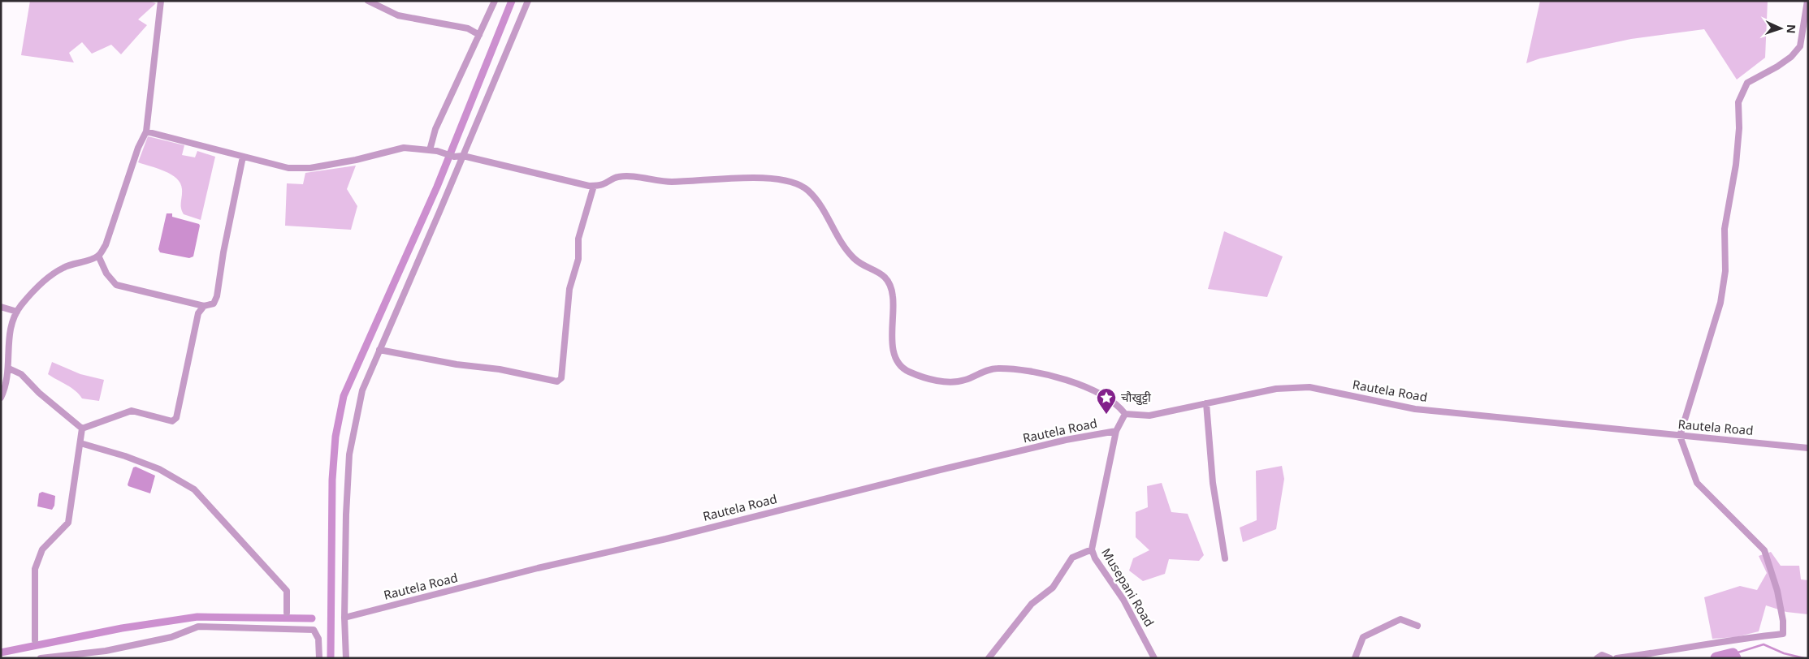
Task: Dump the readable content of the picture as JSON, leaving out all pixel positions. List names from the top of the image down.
{
  "streets": {
    "street": ["Rautela Road", "Musepani Road"]
  },
  "crossings": [
    ["Rautela Road", "Musepani Road"]
  ],
  "places": {
    "place": ["चौखुट्टी"]
  },
  "north": "right"
}
